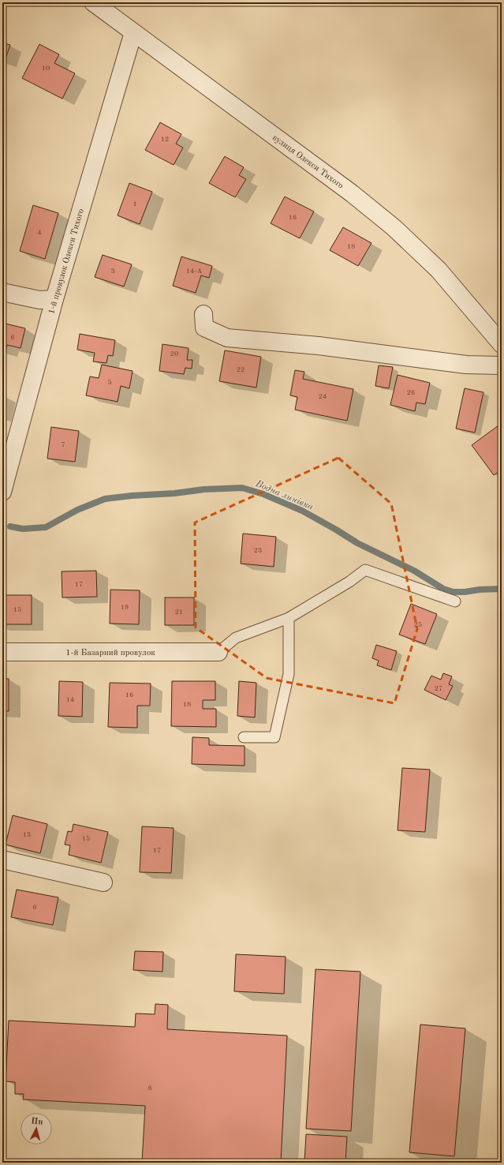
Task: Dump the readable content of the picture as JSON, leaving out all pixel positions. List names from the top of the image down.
{
  "streets": {
    "street": ["вулиця Олекси Тихого", "1-й провулок Олекси Тихого", "1-й Базарний провулок"]
  },
  "crossings": [
    ["вулиця Олекси Тихого", "1-й провулок Олекси Тихого"]
  ],
  "water": ["Водна линівка"],
  "house_numbers": [
    "10",
    "12",
    "1",
    "16",
    "4",
    "18",
    "3",
    "14-А",
    "6",
    "20",
    "22",
    "5",
    "26",
    "24",
    "7",
    "23",
    "17",
    "19",
    "15",
    "21",
    "25",
    "27",
    "16",
    "14",
    "18",
    "13",
    "15",
    "17",
    "6",
    "6"
  ],
  "north": "top"
}
